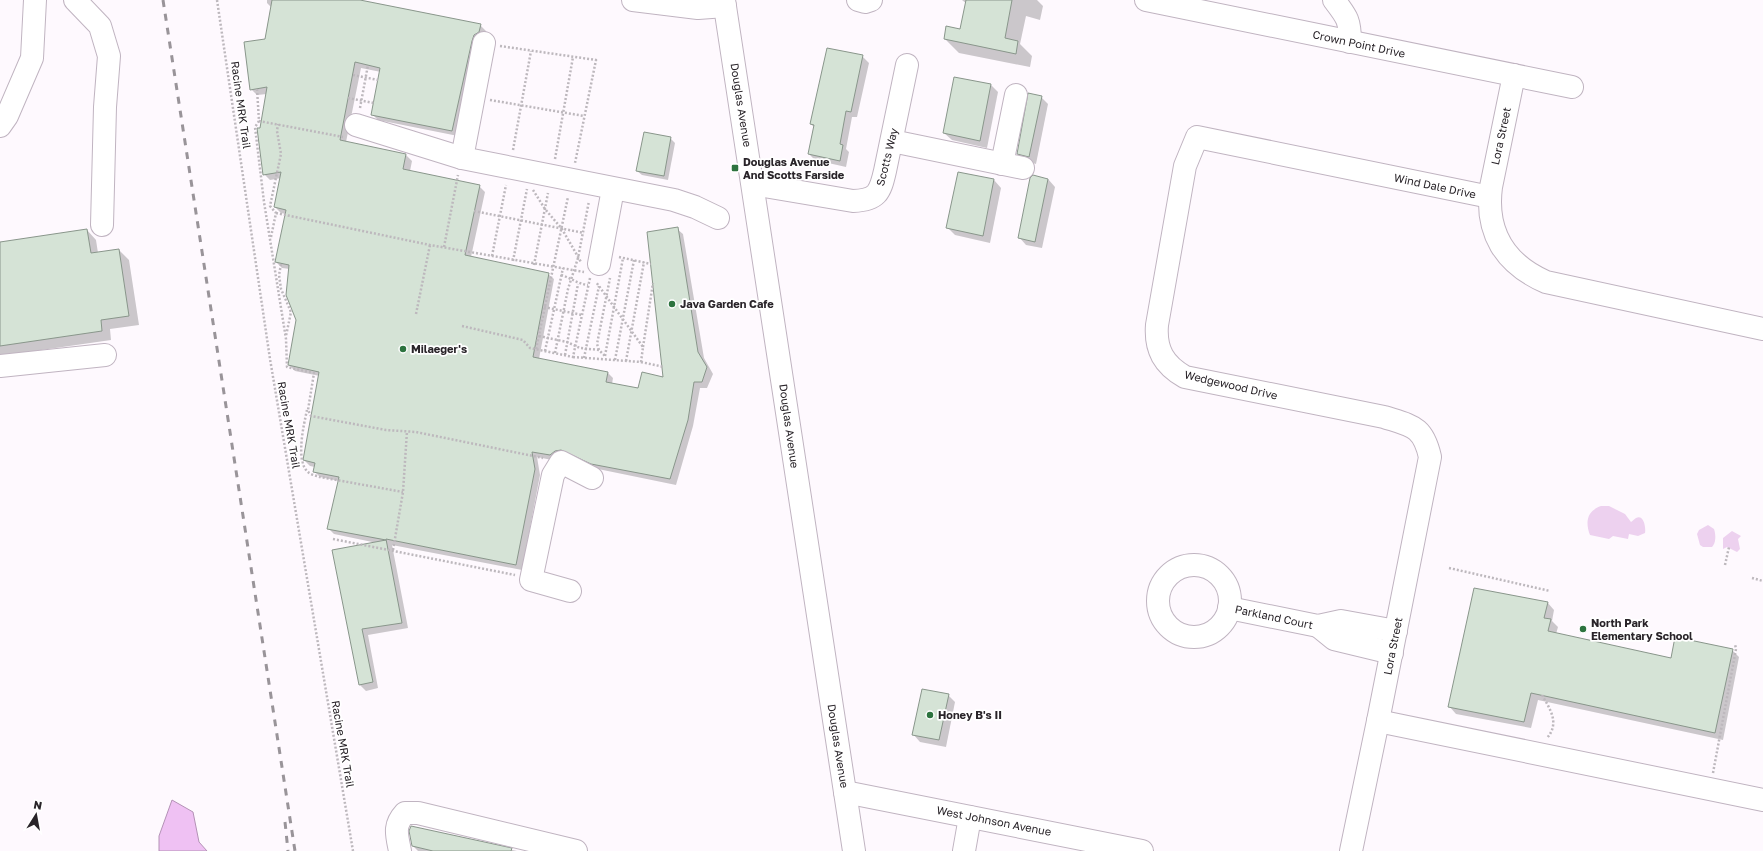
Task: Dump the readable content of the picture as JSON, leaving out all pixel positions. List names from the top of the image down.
{
  "streets": {
    "street": [
      "Crown Point Drive",
      "Douglas Avenue",
      "Lora Street",
      "Scotts Way",
      "Wind Dale Drive",
      "Wedgewood Drive",
      "Parkland Court",
      "West Johnson Avenue"
    ],
    "path": ["Racine MRK Trail"]
  },
  "crossings": [
    ["Crown Point Drive", "Lora Street"],
    ["Douglas Avenue", "Scotts Way"],
    ["Douglas Avenue", "West Johnson Avenue"],
    ["Lora Street", "Wind Dale Drive"],
    ["Lora Street", "Wedgewood Drive"],
    ["Lora Street", "Parkland Court"],
    ["Wind Dale Drive", "Wedgewood Drive"]
  ],
  "places": {
    "transit": ["Douglas Avenue And Scotts Farside"],
    "other": [
      "Java Garden Cafe",
      "Milaeger's",
      "North Park Elementary School",
      "Honey B's II"
    ]
  },
  "north": "top"
}
